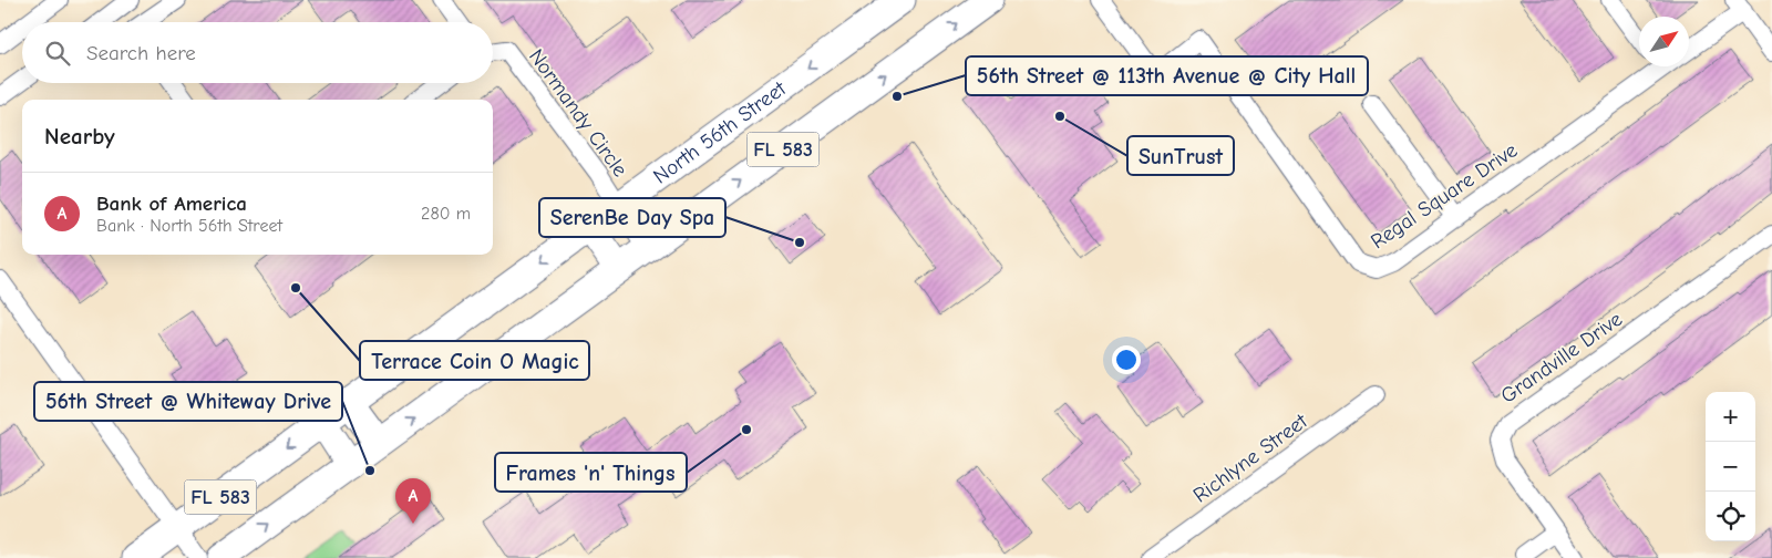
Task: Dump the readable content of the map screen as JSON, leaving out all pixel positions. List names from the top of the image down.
{
  "streets": {
    "main road": ["North 56th Street", "FL 583"],
    "street": [
      "Normandy Circle",
      "Regal Square Drive",
      "Grandville Drive",
      "Richlyne Street"
    ]
  },
  "crossings": [
    ["Normandy Circle", "North 56th Street"],
    ["Normandy Circle", "FL 583"]
  ],
  "places": [
    "56th Street @ 113th Avenue @ City Hall",
    "SunTrust",
    "SerenBe Day Spa",
    "Terrace Coin O Magic",
    "Frames 'n' Things",
    "56th Street @ Whiteway Drive"
  ],
  "north": "top right",
  "page": {
    "search": "Search here",
    "heading": "Nearby",
    "list": [
      {
        "mark": "A",
        "name": "Bank of America",
        "note": "Bank · North 56th Street",
        "value": "280 m"
      }
    ],
    "map_buttons": ["+", "−"],
    "pins": "A"
  }
}
